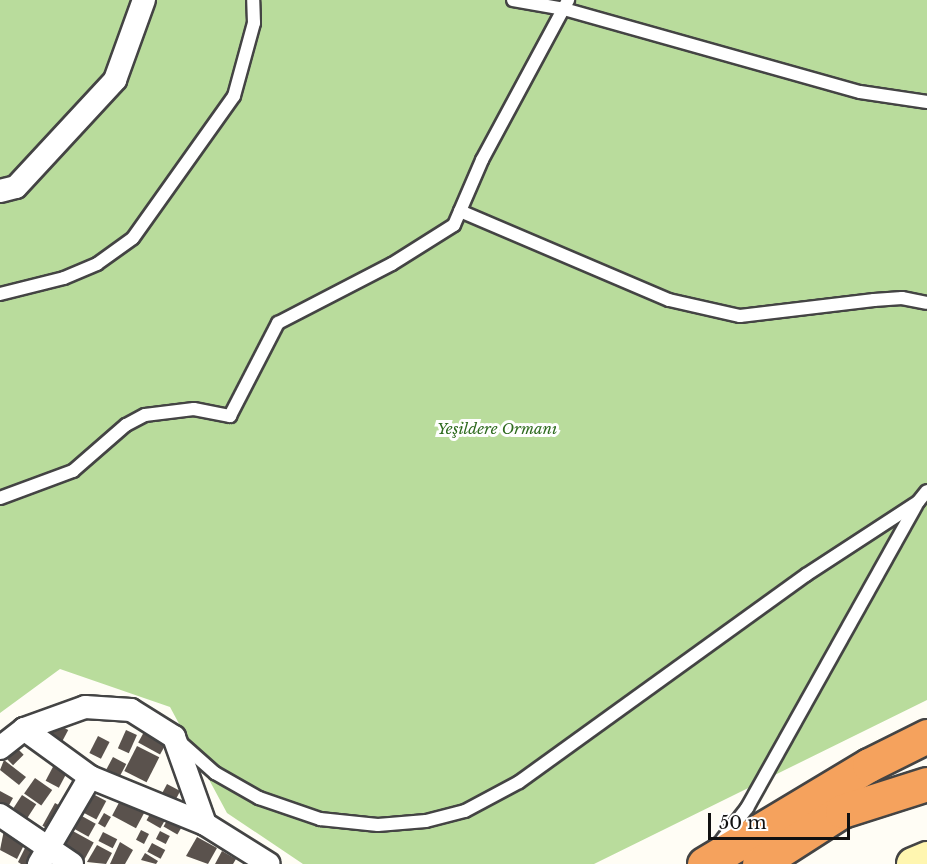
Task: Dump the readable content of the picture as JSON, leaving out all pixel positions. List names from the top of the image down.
{
  "parks": ["Yeşildere Ormanı"],
  "scale_bar": "50 m"
}
